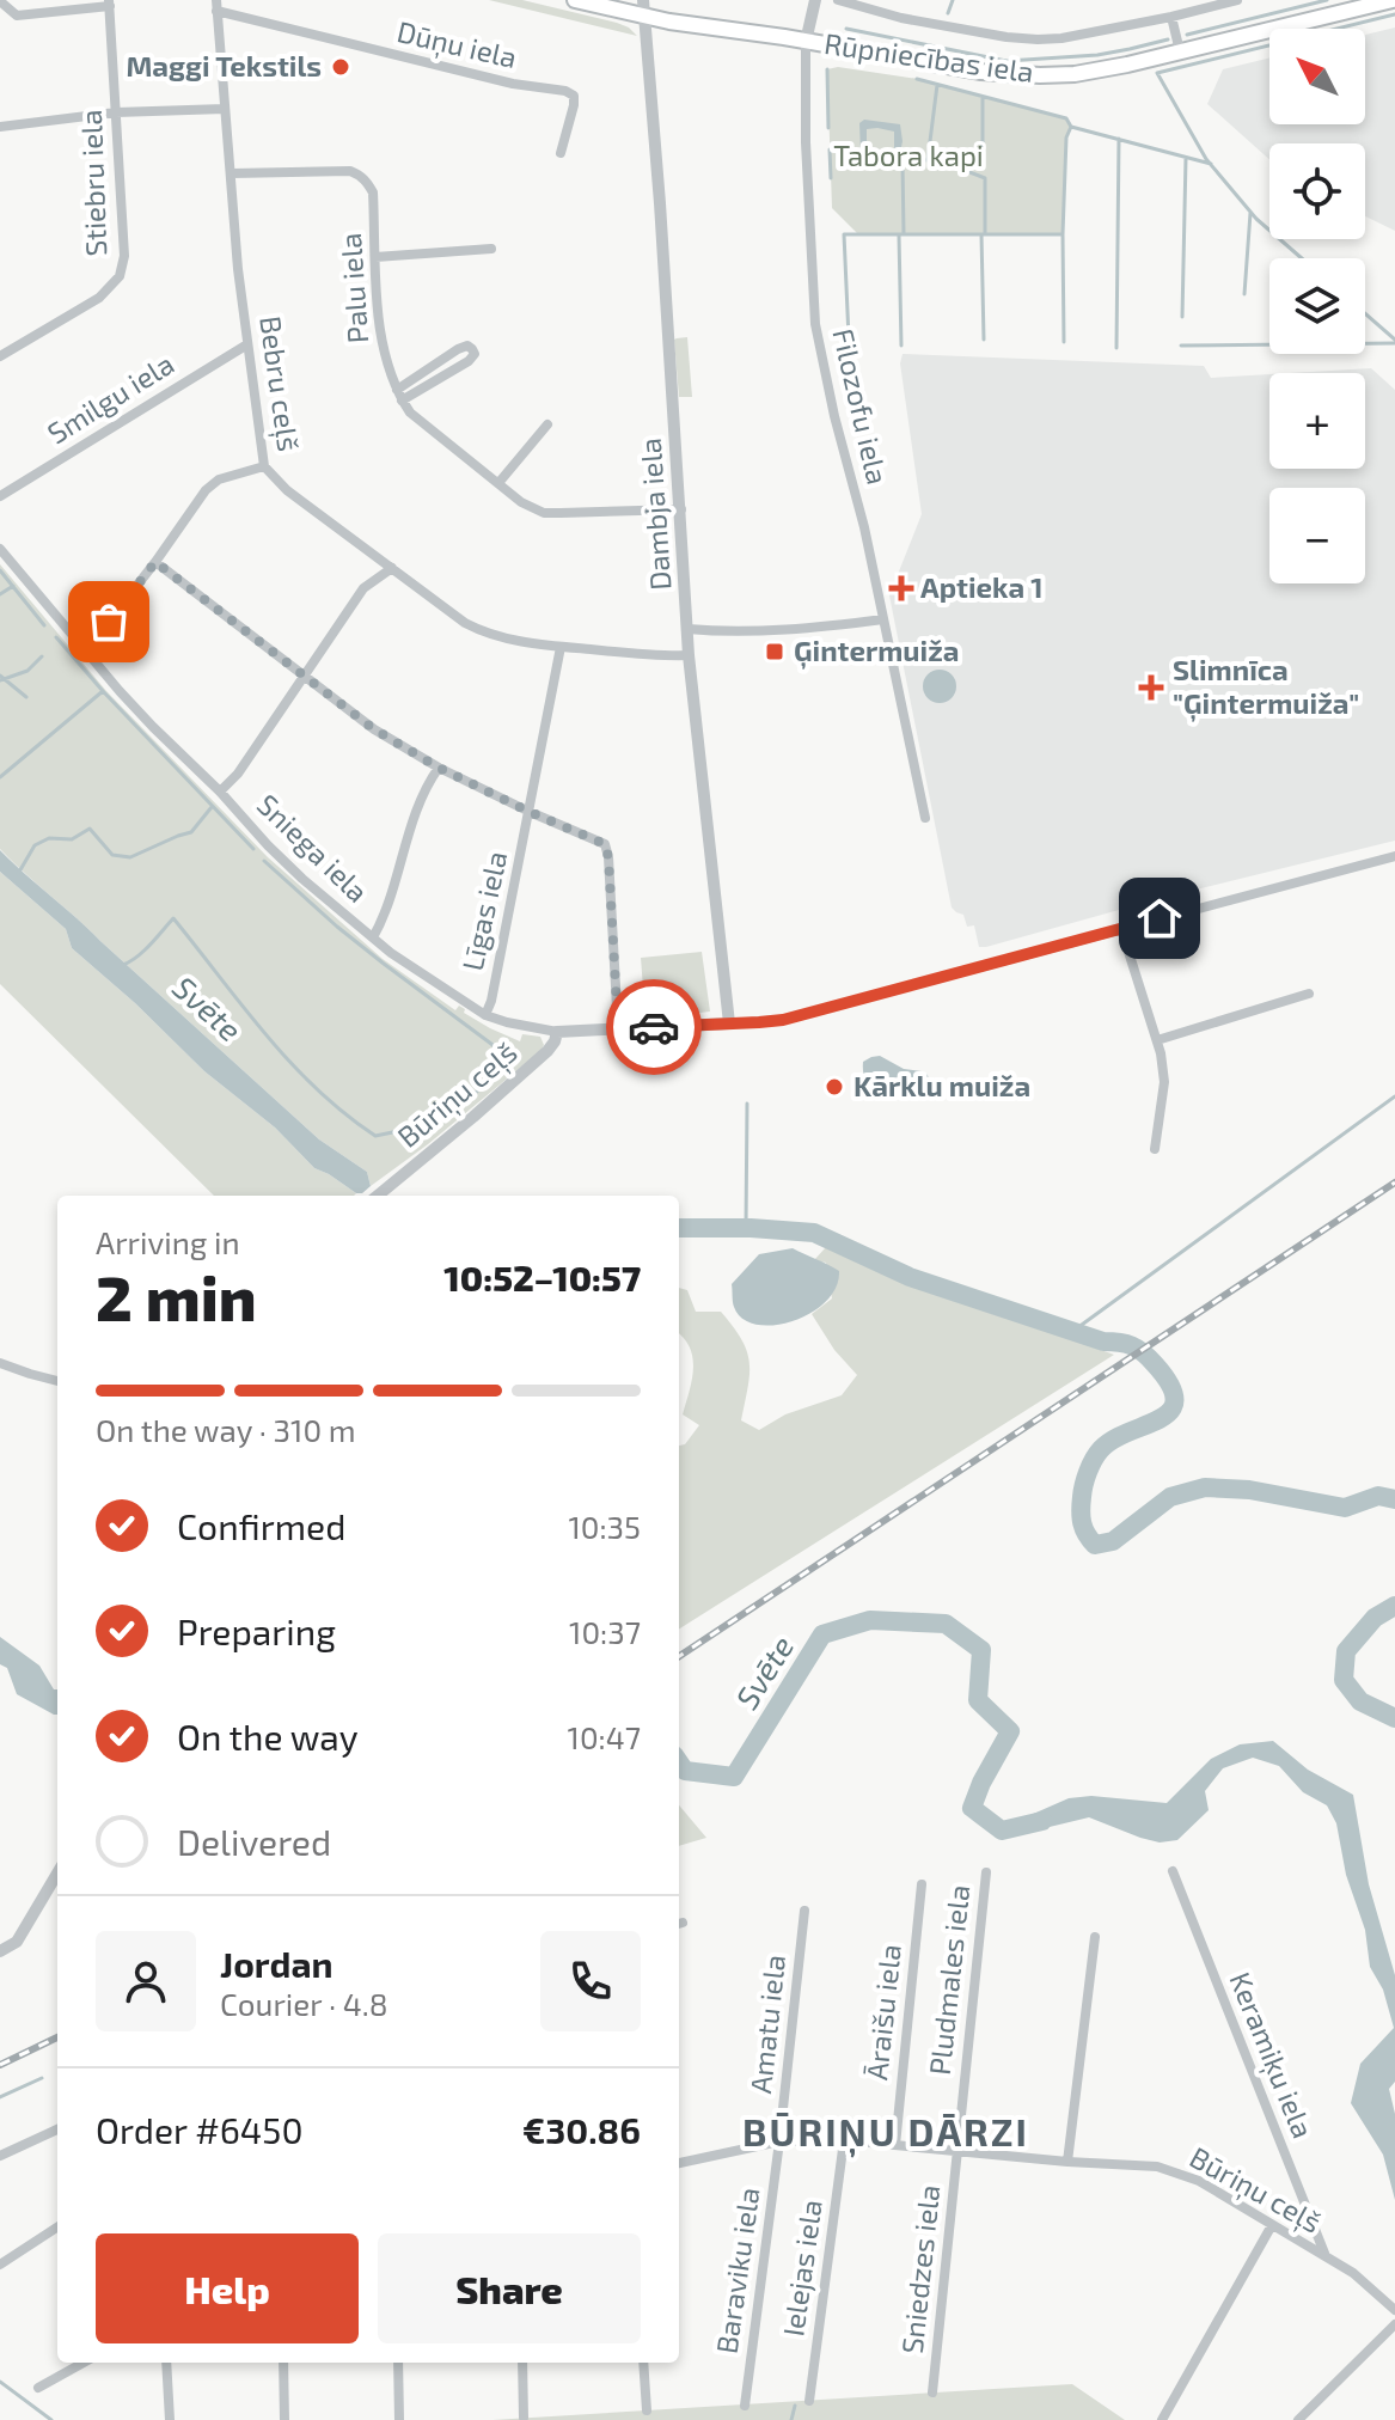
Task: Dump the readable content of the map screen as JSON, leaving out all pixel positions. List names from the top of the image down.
{
  "streets": {
    "main road": ["Rūpniecības iela"],
    "street": [
      "Dūņu iela",
      "Stiebru iela",
      "Palu iela",
      "Bebru ceļš",
      "Smilgu iela",
      "Filozofu iela",
      "Dambja iela",
      "Sniega iela",
      "Līgas iela",
      "Būriņu ceļš",
      "Pludmales iela",
      "Āraišu iela",
      "Amatu iela",
      "Keramiķu iela",
      "Ielejas iela",
      "Sniedzes iela",
      "Baraviku iela"
    ]
  },
  "crossings": [
    ["Dūņu iela", "Bebru ceļš"],
    ["Rūpniecības iela", "Filozofu iela"],
    ["Rūpniecības iela", "Dambja iela"],
    ["Palu iela", "Bebru ceļš"],
    ["Palu iela", "Dambja iela"],
    ["Bebru ceļš", "Smilgu iela"],
    ["Bebru ceļš", "Dambja iela"],
    ["Bebru ceļš", "Sniega iela"],
    ["Bebru ceļš", "Līgas iela"],
    ["Dambja iela", "Sniega iela"],
    ["Sniega iela", "Līgas iela"],
    ["Sniega iela", "Būriņu ceļš"],
    ["Būriņu ceļš", "Pludmales iela"],
    ["Būriņu ceļš", "Āraišu iela"],
    ["Būriņu ceļš", "Amatu iela"],
    ["Būriņu ceļš", "Keramiķu iela"],
    ["Būriņu ceļš", "Ielejas iela"],
    ["Būriņu ceļš", "Sniedzes iela"],
    ["Būriņu ceļš", "Baraviku iela"],
    ["Pludmales iela", "Sniedzes iela"],
    ["Amatu iela", "Baraviku iela"]
  ],
  "districts": ["BŪRIŅU DĀRZI"],
  "water": ["Svēte"],
  "parks": ["Tabora kapi"],
  "places": {
    "other": ["Maggi Tekstils", "Kārklu muiža"],
    "health": ["Aptieka 1", "Slimnīca \"Ģintermuiža\""],
    "transit": ["Ģintermuiža"]
  },
  "north": "top left",
  "page": {
    "map_buttons": ["+", "−"],
    "heading": ["2 min", "Arriving in", "10:52–10:57"],
    "panel": [
      "Jordan",
      "Courier · 4.8",
      "Order #6450",
      "€30.86"
    ],
    "bar": "On the way · 310 m",
    "list": [
      ["Confirmed", "10:35"],
      ["Preparing", "10:37"],
      ["On the way", "10:47"],
      "Delivered"
    ],
    "buttons": ["Help", "Share"]
  }
}
